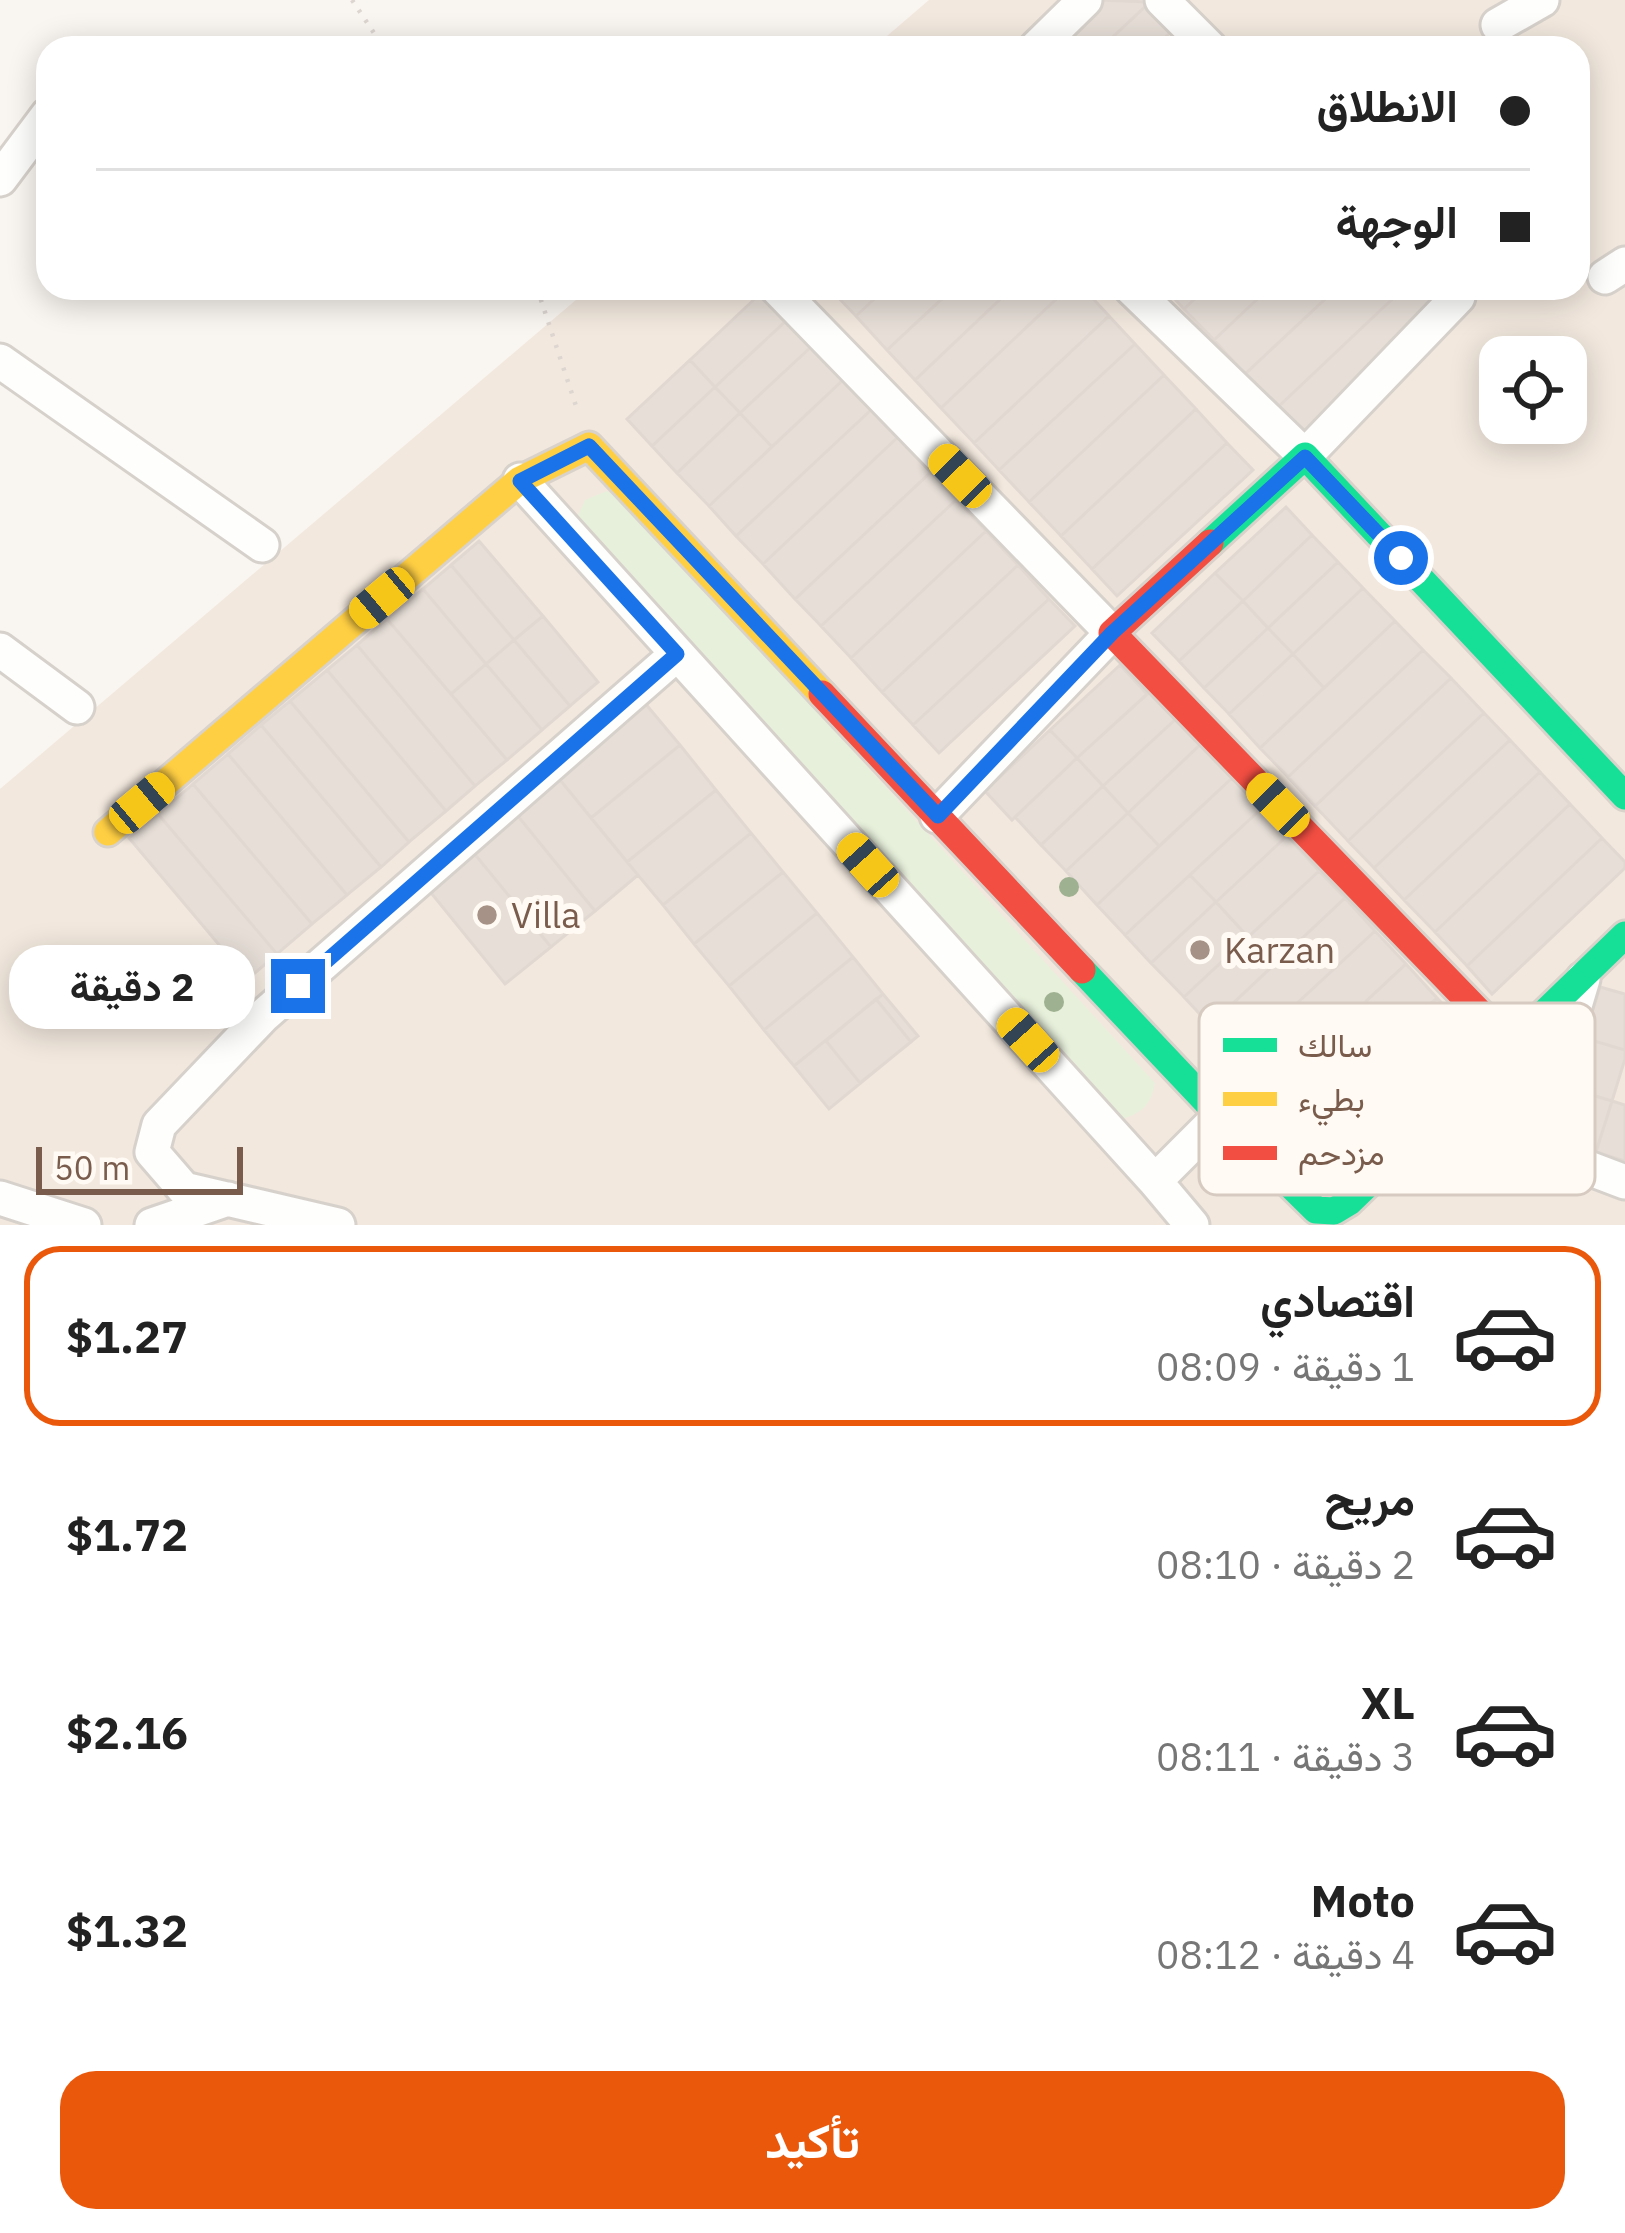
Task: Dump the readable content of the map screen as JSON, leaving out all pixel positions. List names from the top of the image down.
{
  "places": ["Villa", "Karzan"],
  "legend": ["سالك", "بطيء", "مزدحم"],
  "scale_bar": "50 m",
  "page": {
    "banner": ["الانطلاق", "الوجهة"],
    "bubble": "2 دقيقة",
    "scale": "50 m",
    "list": [
      {
        "name": "اقتصادي",
        "note": "1 دقيقة · 08:09",
        "value": "$1.27"
      },
      {
        "name": "مريح",
        "note": "2 دقيقة · 08:10",
        "value": "$1.72"
      },
      {
        "name": "XL",
        "note": "3 دقيقة · 08:11",
        "value": "$2.16"
      },
      {
        "name": "Moto",
        "note": "4 دقيقة · 08:12",
        "value": "$1.32"
      }
    ],
    "buttons": "تأكيد"
  }
}
